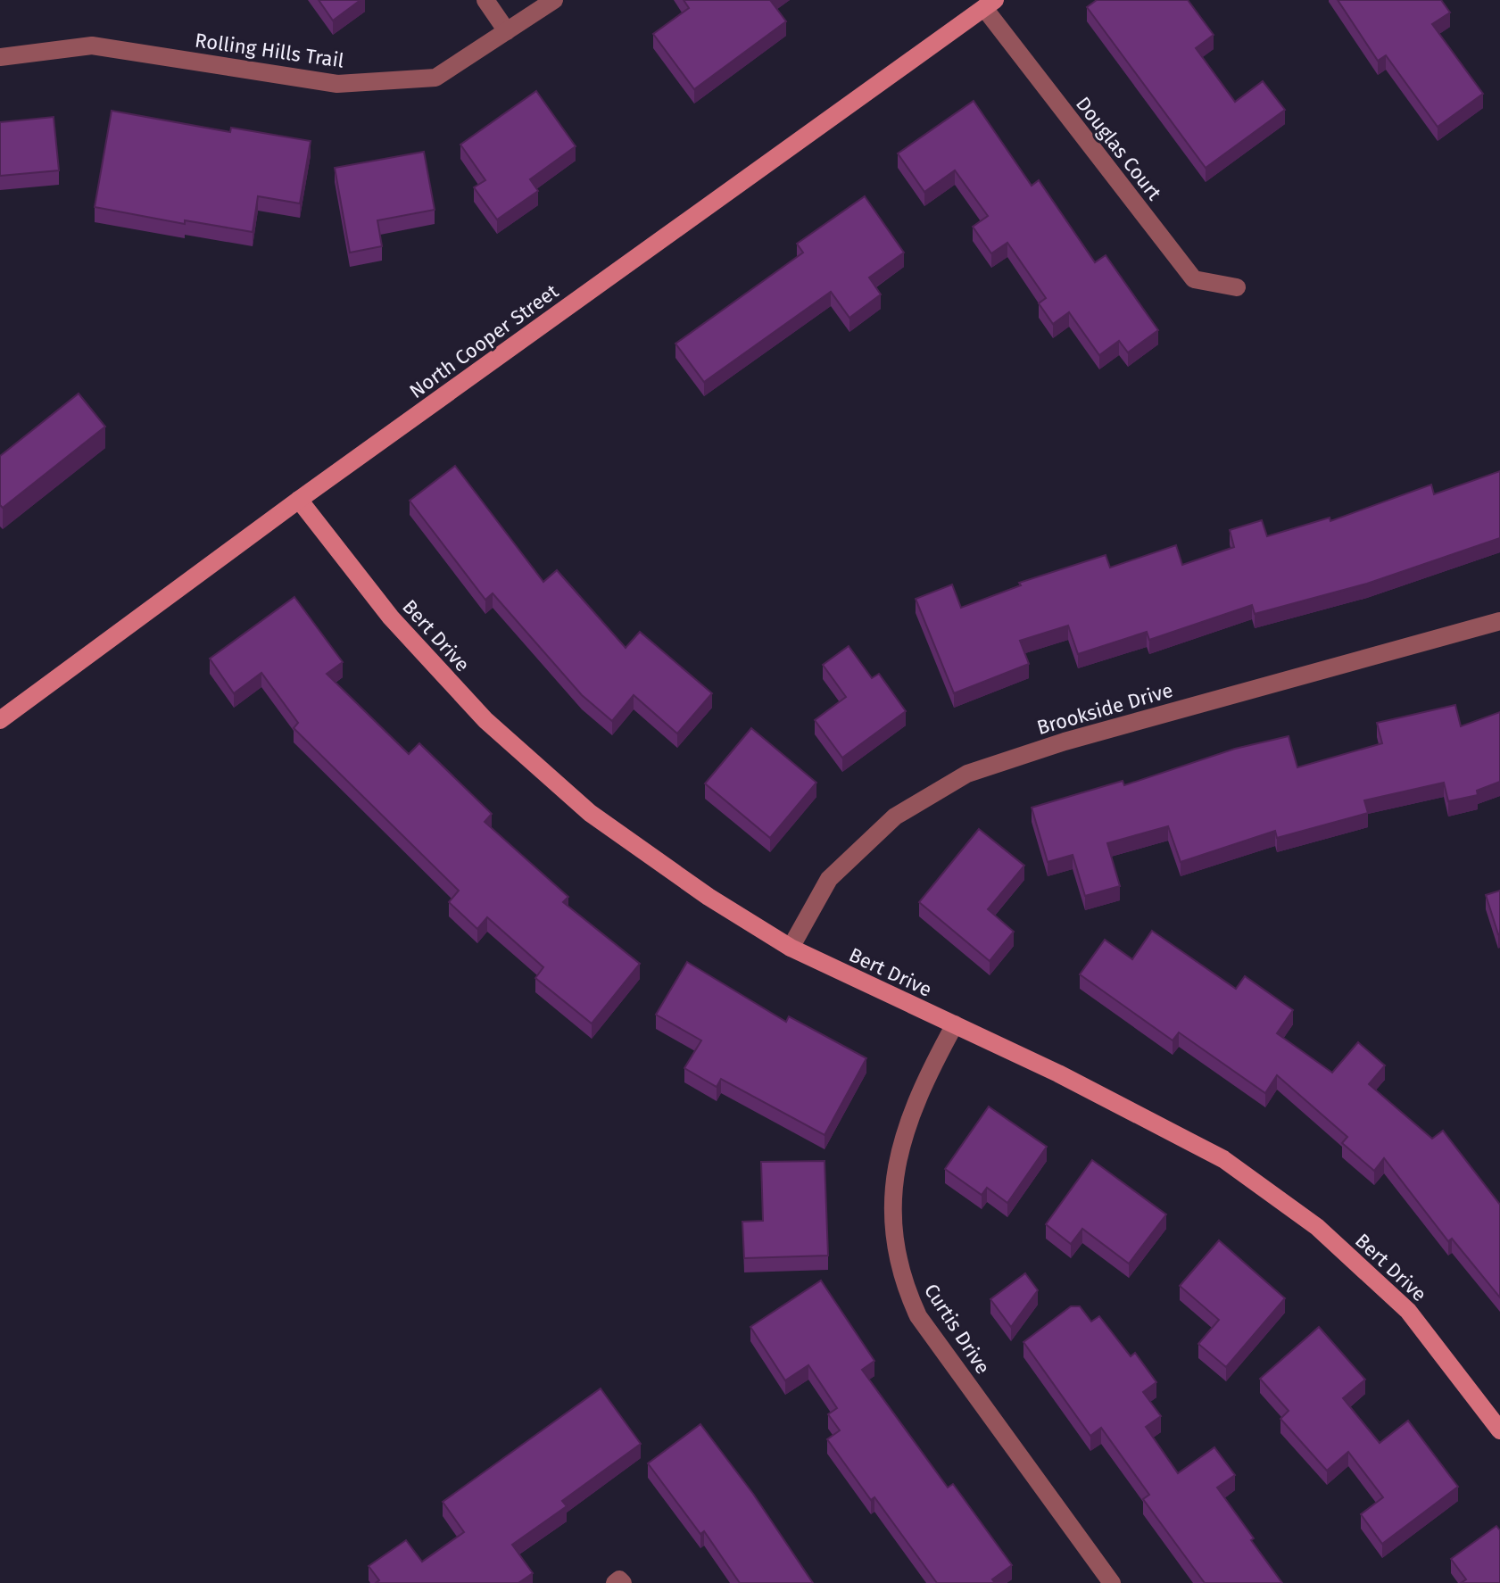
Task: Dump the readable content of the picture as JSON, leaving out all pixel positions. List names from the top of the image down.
{
  "streets": {
    "street": [
      "Rolling Hills Trail",
      "Douglas Court",
      "North Cooper Street",
      "Bert Drive",
      "Brookside Drive",
      "Curtis Drive"
    ]
  },
  "crossings": [
    ["Douglas Court", "North Cooper Street"],
    ["North Cooper Street", "Bert Drive"],
    ["Bert Drive", "Brookside Drive"],
    ["Bert Drive", "Curtis Drive"]
  ]
}
